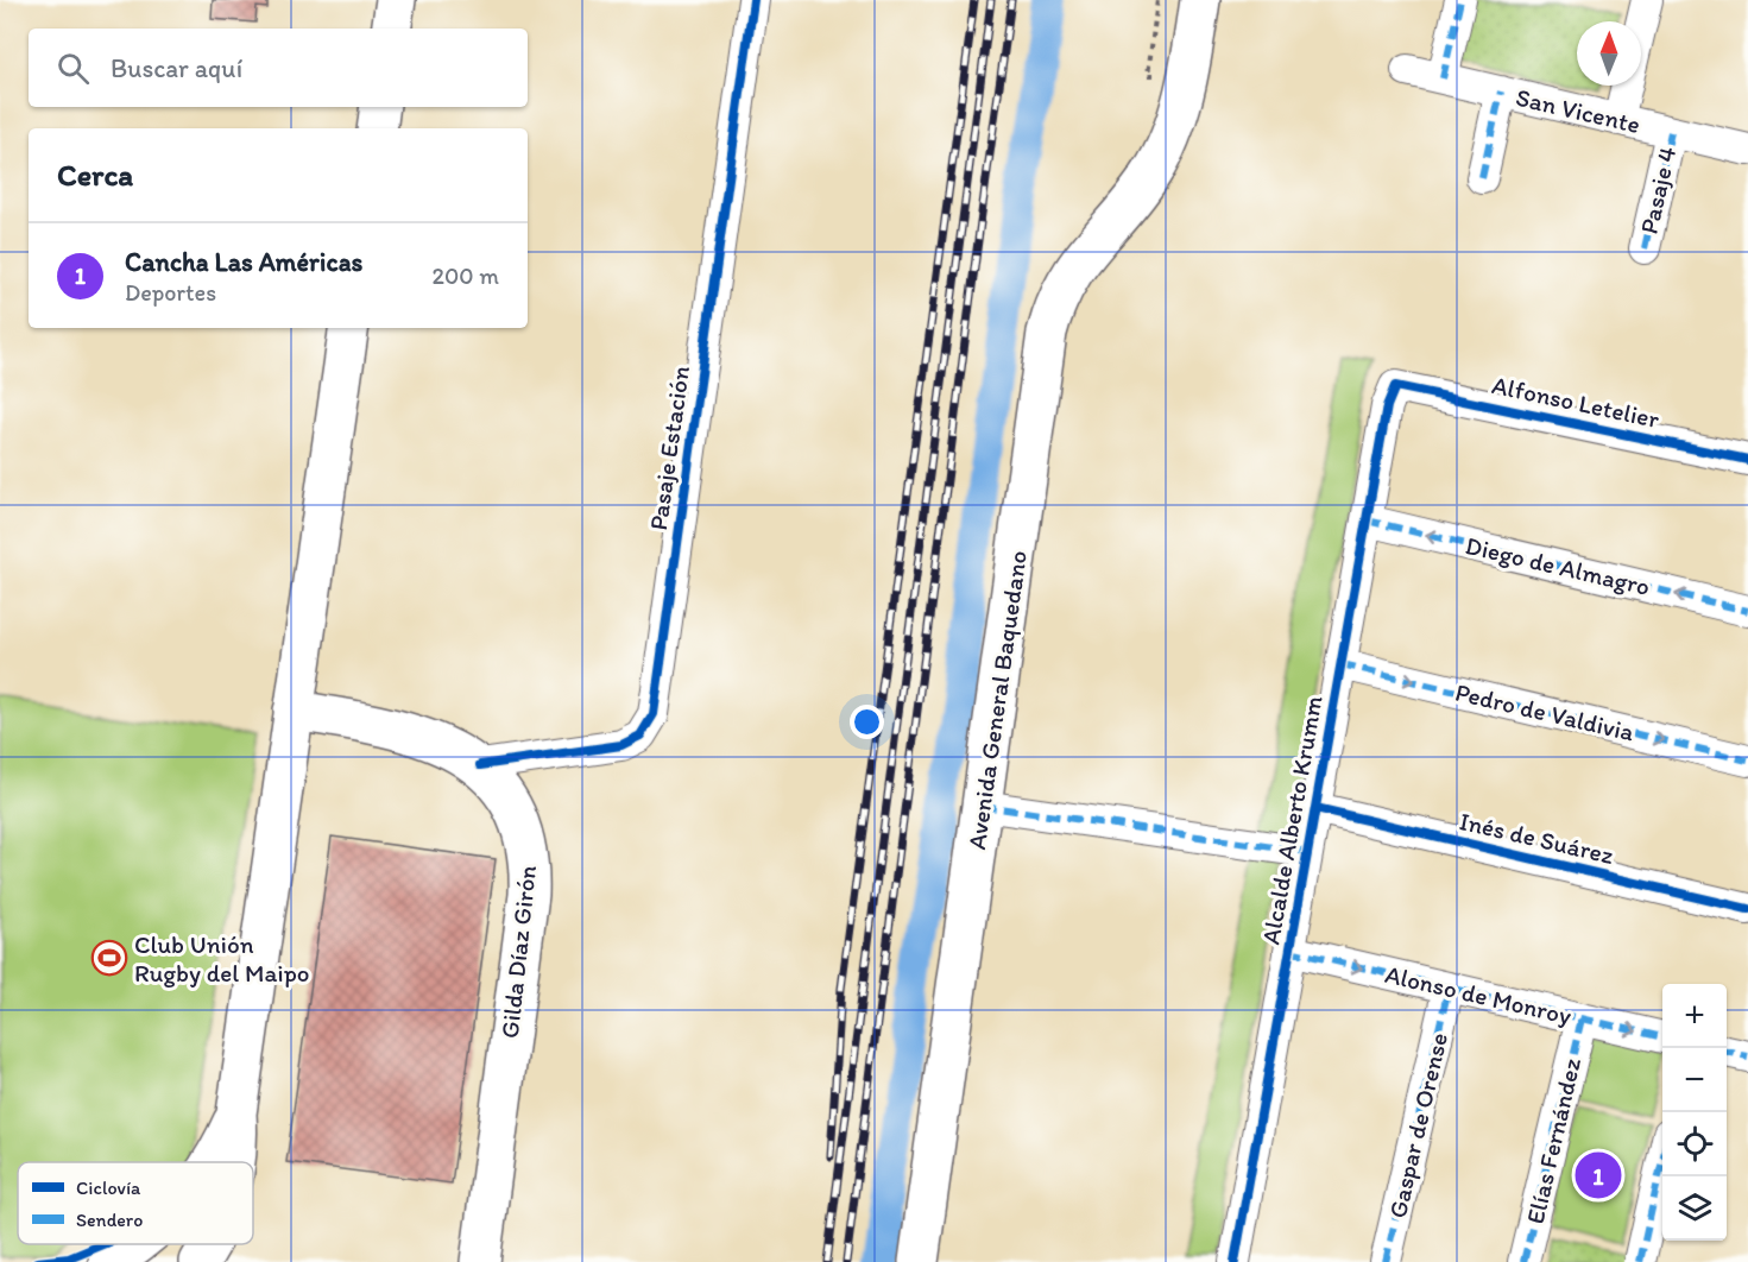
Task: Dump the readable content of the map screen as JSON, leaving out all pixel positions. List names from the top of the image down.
{
  "streets": {
    "main road": ["Avenida General Baquedano", "Gilda Díaz Girón"],
    "street": [
      "San Vicente",
      "Pasaje 4",
      "Alfonso Letelier",
      "Pasaje Estación",
      "Diego de Almagro",
      "Pedro de Valdivia",
      "Alcalde Alberto Krumm",
      "Inés de Suárez",
      "Alonso de Monroy",
      "Gaspar de Orense",
      "Elías Fernández"
    ]
  },
  "crossings": [
    ["San Vicente", "Pasaje 4"],
    ["Alfonso Letelier", "Alcalde Alberto Krumm"],
    ["Pasaje Estación", "Gilda Díaz Girón"],
    ["Diego de Almagro", "Alcalde Alberto Krumm"],
    ["Pedro de Valdivia", "Alcalde Alberto Krumm"],
    ["Alcalde Alberto Krumm", "Inés de Suárez"],
    ["Alcalde Alberto Krumm", "Alonso de Monroy"],
    ["Alonso de Monroy", "Gaspar de Orense"],
    ["Alonso de Monroy", "Elías Fernández"]
  ],
  "one_way": ["Diego de Almagro", "Pedro de Valdivia", "Alonso de Monroy"],
  "places": {
    "sports": ["Club Unión Rugby del Maipo"]
  },
  "legend": ["Ciclovía", "Sendero"],
  "north": "top",
  "page": {
    "search": "Buscar aquí",
    "heading": "Cerca",
    "list": [
      {
        "mark": "1",
        "name": "Cancha Las Américas",
        "note": "Deportes",
        "value": "200 m"
      }
    ],
    "map_buttons": ["+", "−"],
    "pins": "1"
  }
}
